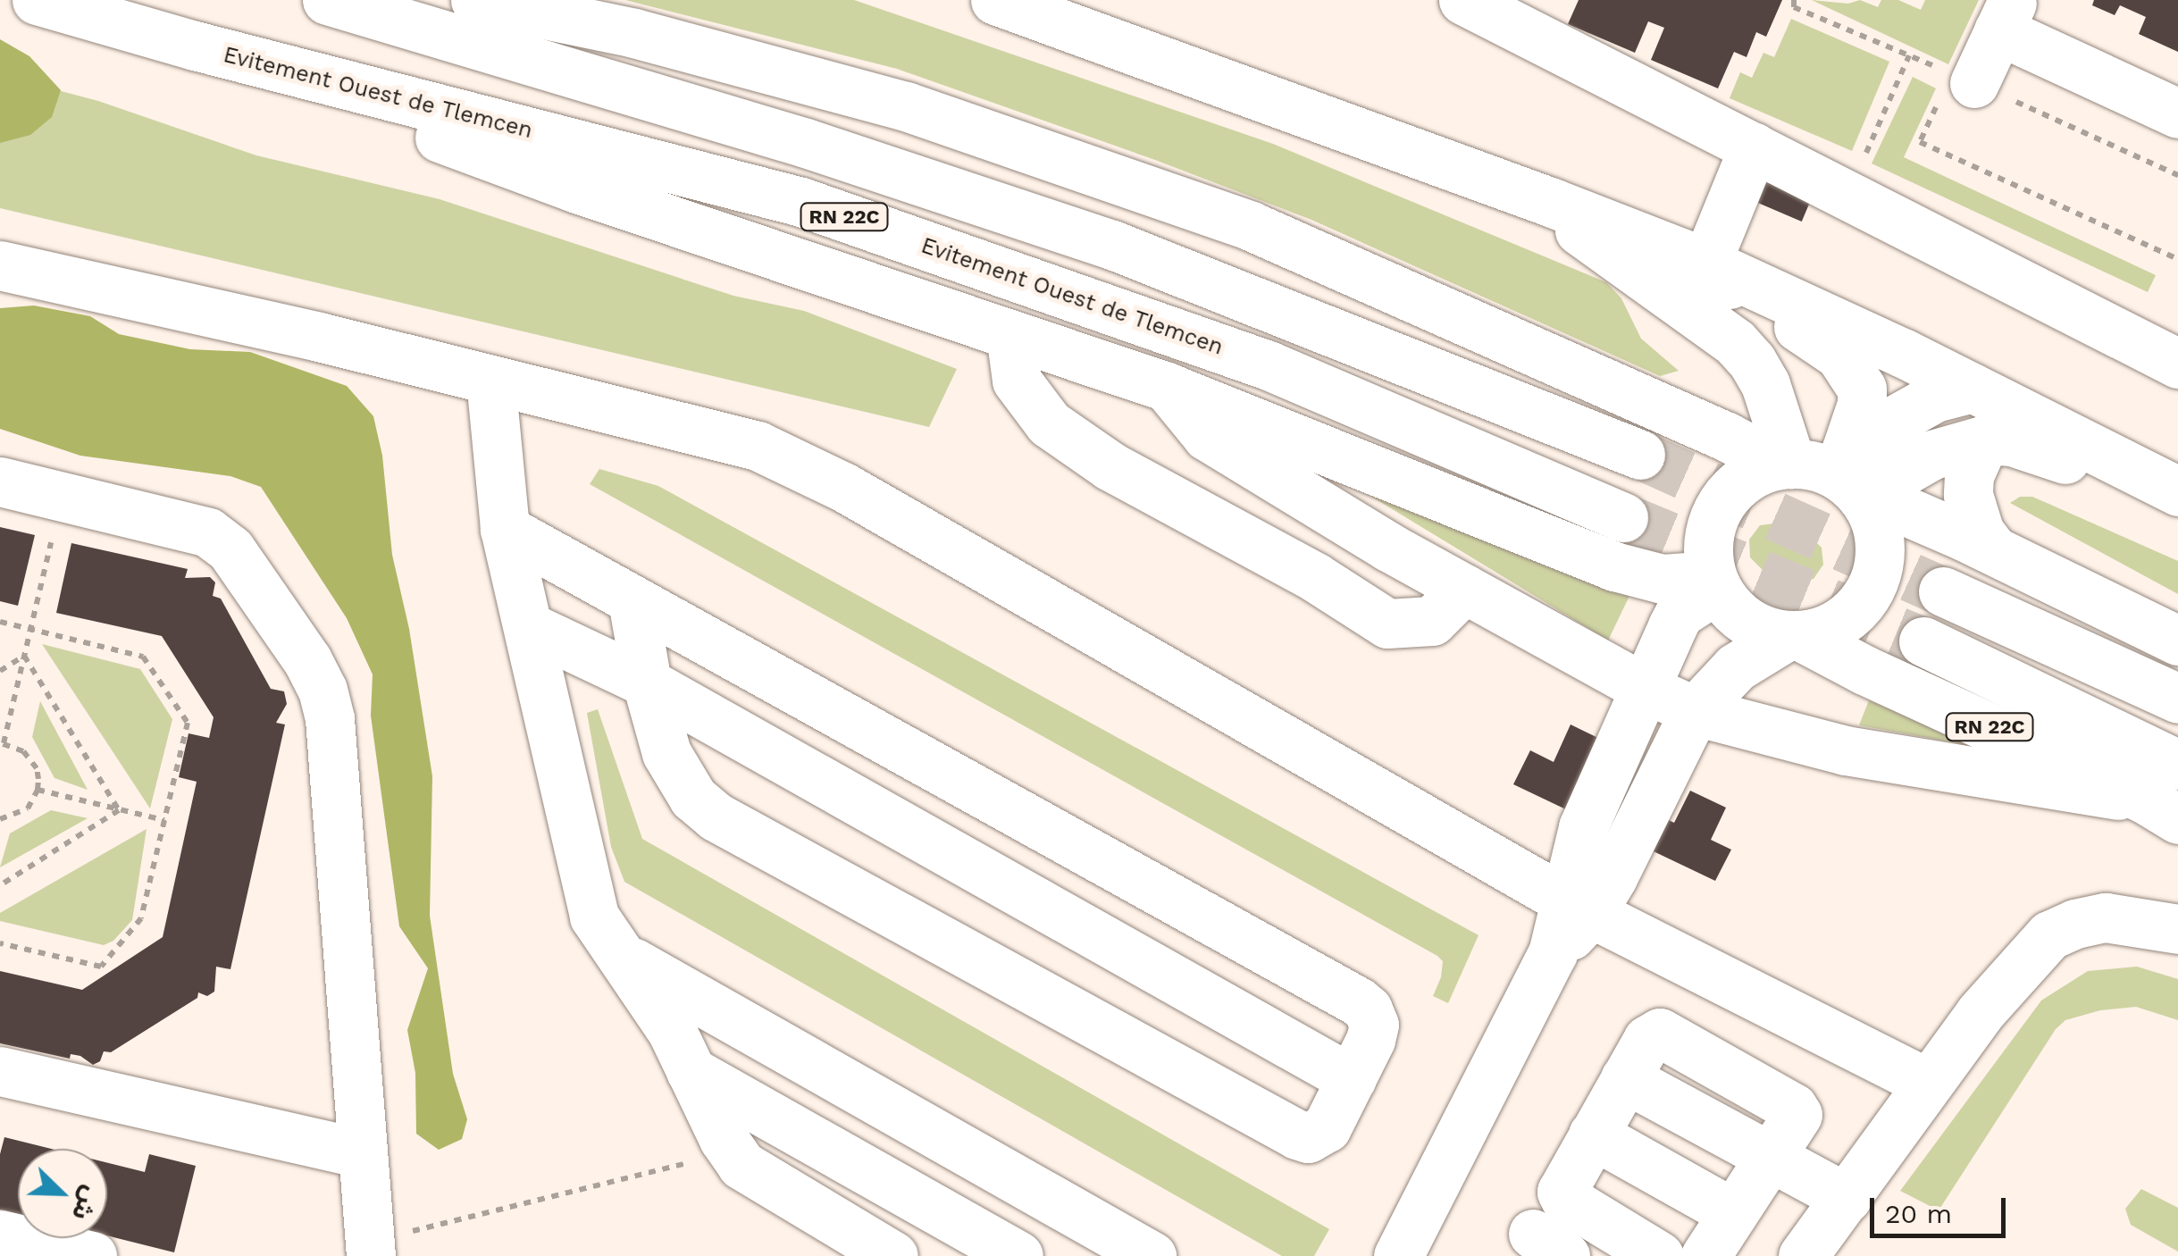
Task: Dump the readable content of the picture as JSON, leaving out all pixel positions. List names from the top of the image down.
{
  "streets": {
    "main road": ["Evitement Ouest de Tlemcen", "RN 22C"]
  },
  "crossings": [
    ["Evitement Ouest de Tlemcen", "RN 22C"]
  ],
  "scale_bar": "20 m",
  "north": "bottom right"
}
